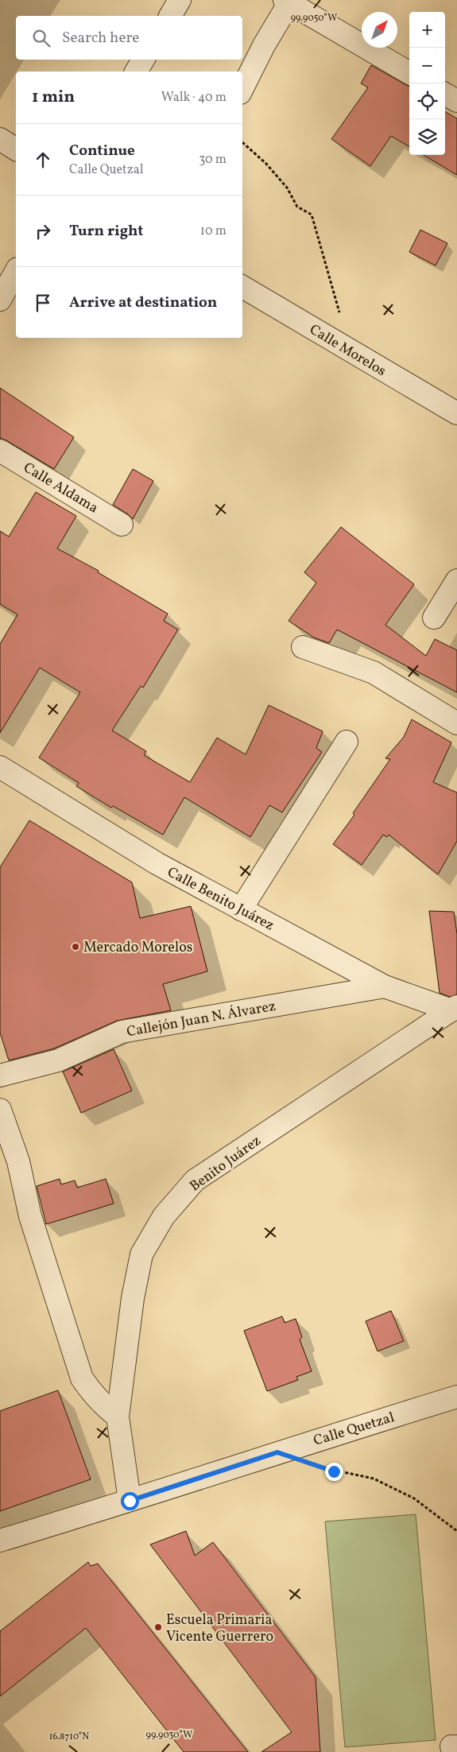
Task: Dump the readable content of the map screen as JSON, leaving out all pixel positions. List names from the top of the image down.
{
  "streets": {
    "street": [
      "Calle Morelos",
      "Calle Aldama",
      "Calle Benito Juárez",
      "Callejón Juan N. Álvarez",
      "Benito Juárez",
      "Calle Quetzal"
    ]
  },
  "crossings": [
    ["Calle Benito Juárez", "Callejón Juan N. Álvarez"],
    ["Calle Benito Juárez", "Benito Juárez"],
    ["Benito Juárez", "Calle Quetzal"]
  ],
  "places": ["Mercado Morelos", "Escuela Primaria Vicente Guerrero"],
  "north": "top right",
  "page": {
    "map_buttons": ["+", "−"],
    "search": "Search here",
    "heading": ["1 min", "Walk · 40 m"],
    "list": [
      ["Continue", "Calle Quetzal", "30 m"],
      ["Turn right", "10 m"],
      "Arrive at destination"
    ]
  },
  "coordinates": ["99.9050°W", "99.9030°W", "16.8710°N"]
}
